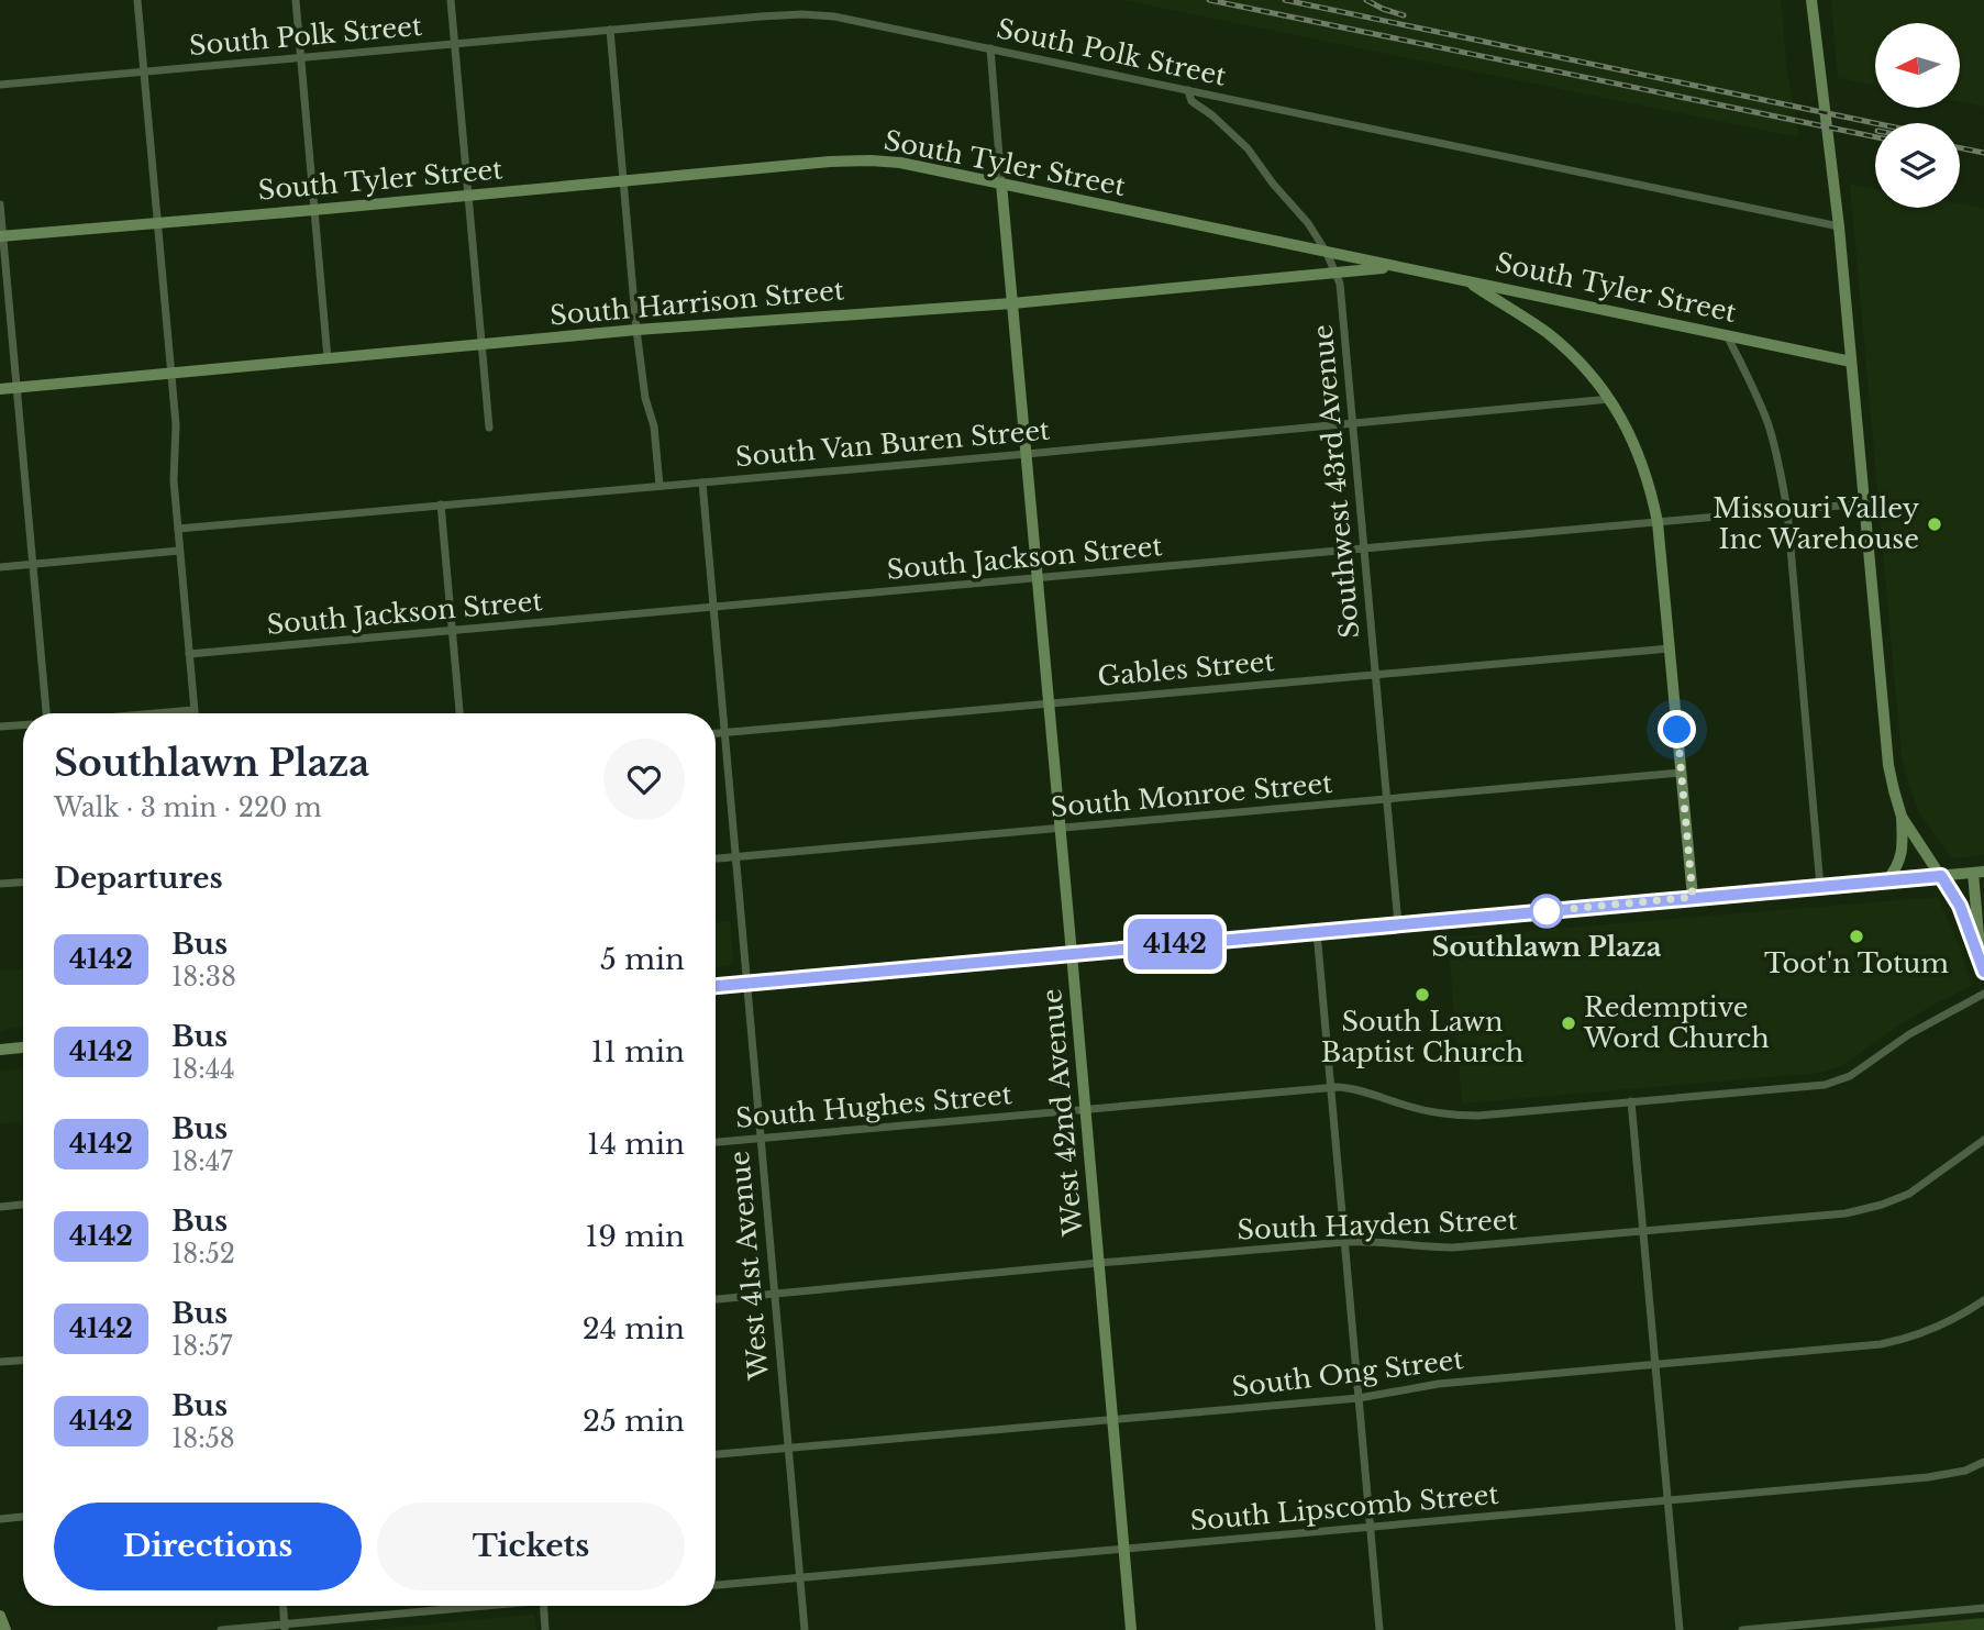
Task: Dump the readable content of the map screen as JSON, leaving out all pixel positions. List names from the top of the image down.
{
  "streets": {
    "main road": ["South Tyler Street", "South Harrison Street", "West 42nd Avenue"],
    "street": [
      "South Polk Street",
      "South Van Buren Street",
      "Southwest 43rd Avenue",
      "South Jackson Street",
      "Gables Street",
      "South Monroe Street",
      "South Hughes Street",
      "South Hayden Street",
      "West 41st Avenue",
      "South Ong Street",
      "South Lipscomb Street"
    ]
  },
  "crossings": [
    ["South Polk Street", "Southwest 43rd Avenue"],
    ["South Tyler Street", "South Harrison Street"],
    ["South Tyler Street", "Southwest 43rd Avenue"],
    ["South Tyler Street", "West 42nd Avenue"],
    ["South Harrison Street", "Southwest 43rd Avenue"],
    ["South Harrison Street", "West 42nd Avenue"],
    ["South Van Buren Street", "Southwest 43rd Avenue"],
    ["South Van Buren Street", "West 42nd Avenue"],
    ["South Van Buren Street", "West 41st Avenue"],
    ["Southwest 43rd Avenue", "South Jackson Street"],
    ["Southwest 43rd Avenue", "Gables Street"],
    ["Southwest 43rd Avenue", "South Monroe Street"],
    ["South Jackson Street", "West 42nd Avenue"],
    ["South Jackson Street", "West 41st Avenue"],
    ["Gables Street", "West 42nd Avenue"],
    ["Gables Street", "West 41st Avenue"],
    ["South Monroe Street", "West 42nd Avenue"],
    ["South Monroe Street", "West 41st Avenue"],
    ["South Hughes Street", "West 42nd Avenue"],
    ["South Hughes Street", "West 41st Avenue"],
    ["West 42nd Avenue", "South Hayden Street"],
    ["West 42nd Avenue", "South Ong Street"],
    ["West 42nd Avenue", "South Lipscomb Street"],
    ["South Hayden Street", "West 41st Avenue"],
    ["West 41st Avenue", "South Ong Street"],
    ["West 41st Avenue", "South Lipscomb Street"]
  ],
  "places": [
    "Missouri Valley Inc Warehouse",
    "Southlawn Plaza",
    "Toot'n Totum",
    "South Lawn Baptist Church",
    "Redemptive Word Church"
  ],
  "lines": ["bus line 4142"],
  "north": "left",
  "page": {
    "on_map": "4142",
    "heading": [
      ["Southlawn Plaza", "Walk · 3 min · 220 m"],
      "Departures"
    ],
    "list": [
      {
        "mark": "4142",
        "name": "Bus",
        "note": "18:38",
        "value": "5 min"
      },
      {
        "mark": "4142",
        "name": "Bus",
        "note": "18:44",
        "value": "11 min"
      },
      {
        "mark": "4142",
        "name": "Bus",
        "note": "18:47",
        "value": "14 min"
      },
      {
        "mark": "4142",
        "name": "Bus",
        "note": "18:52",
        "value": "19 min"
      },
      {
        "mark": "4142",
        "name": "Bus",
        "note": "18:57",
        "value": "24 min"
      },
      {
        "mark": "4142",
        "name": "Bus",
        "note": "18:58",
        "value": "25 min"
      }
    ],
    "buttons": ["Directions", "Tickets"]
  }
}
